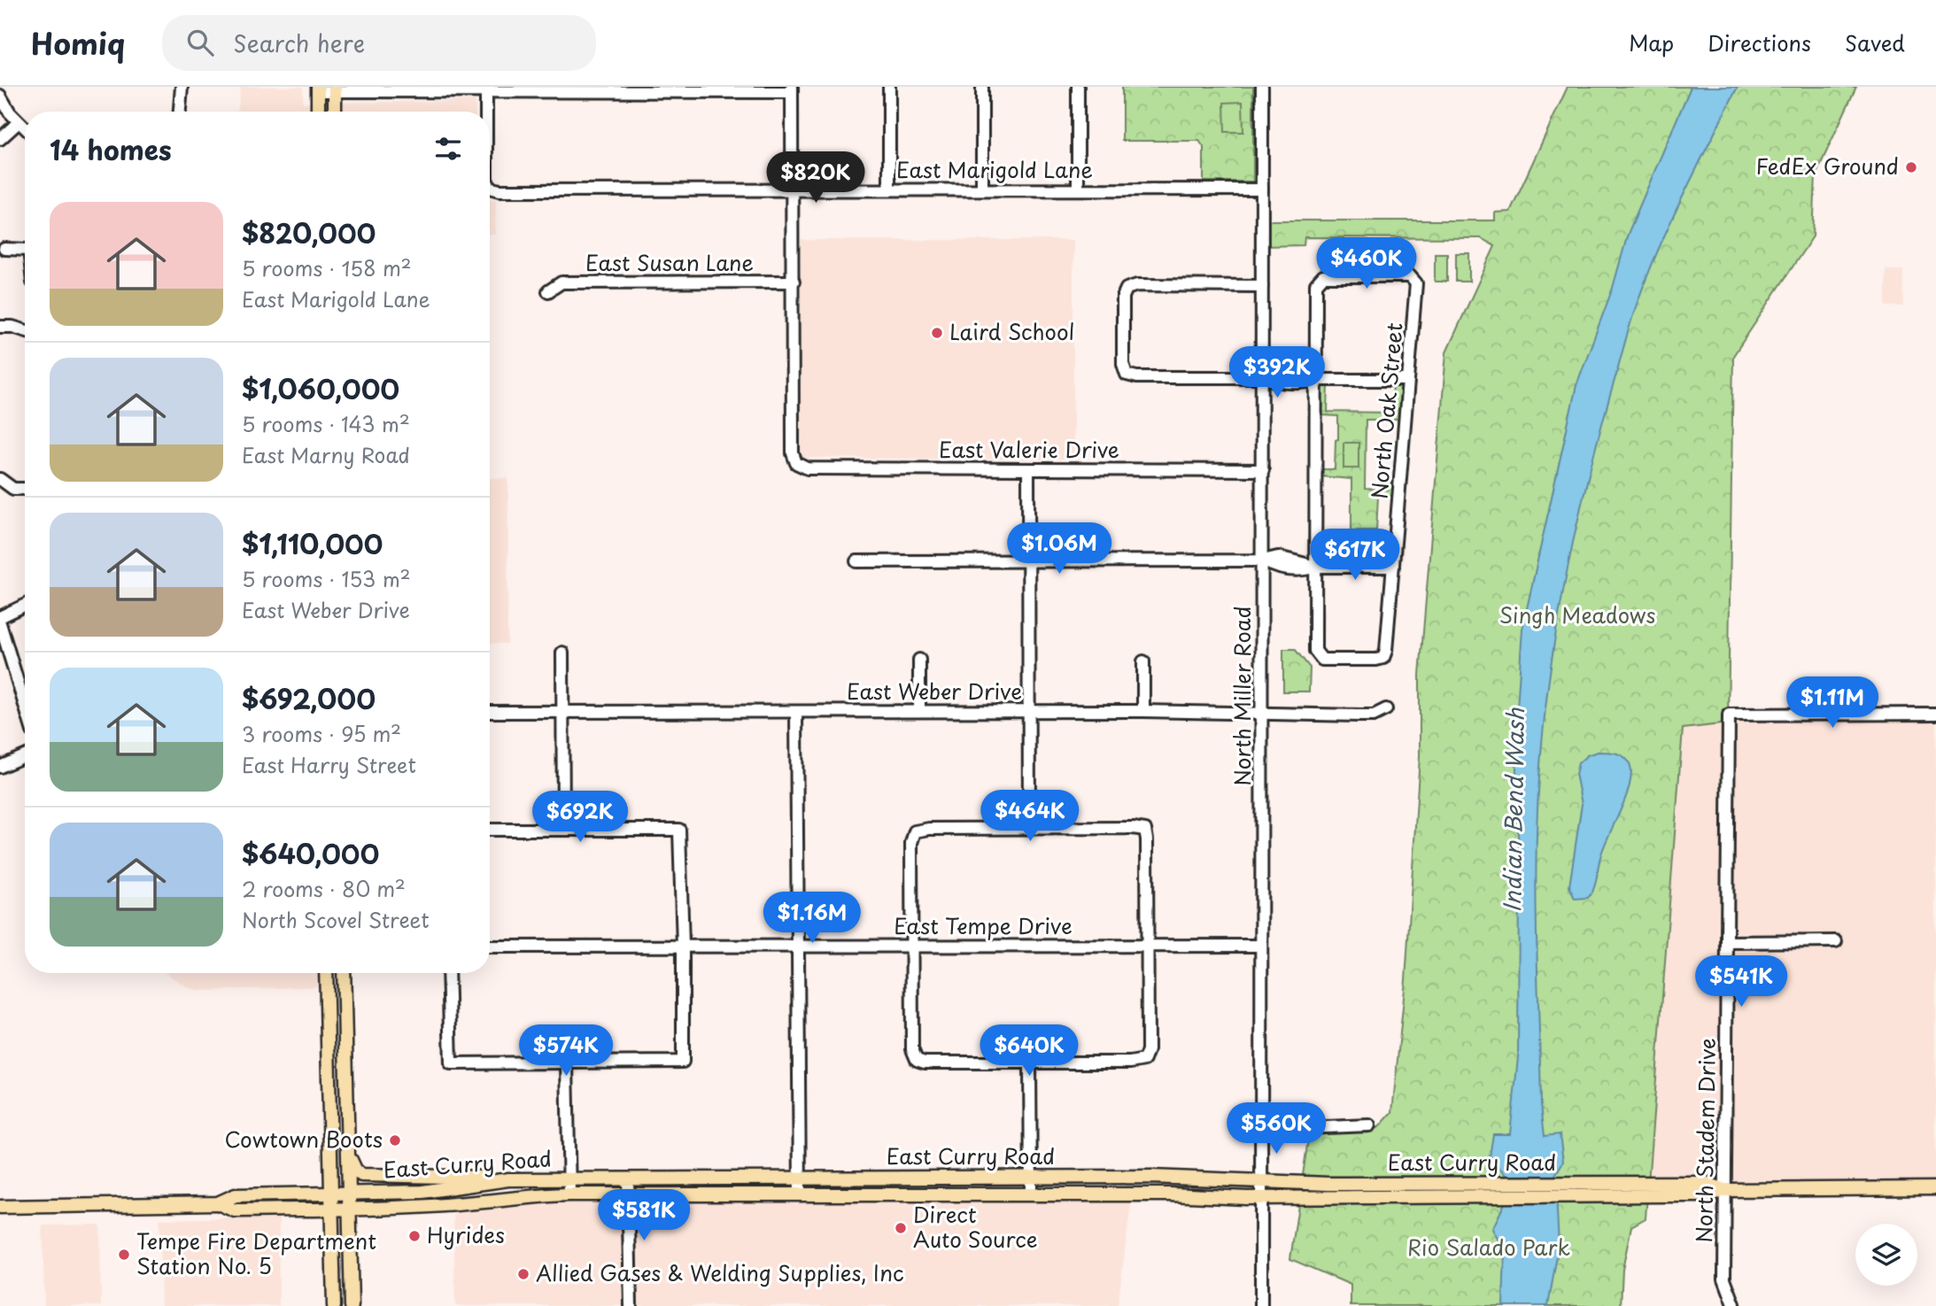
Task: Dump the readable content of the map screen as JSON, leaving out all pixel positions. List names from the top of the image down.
{
  "streets": {
    "main road": ["East Curry Road"],
    "street": [
      "East Marigold Lane",
      "East Susan Lane",
      "North Oak Street",
      "East Valerie Drive",
      "East Weber Drive",
      "North Miller Road",
      "East Tempe Drive",
      "North Stadem Drive"
    ]
  },
  "crossings": [
    ["East Marigold Lane", "North Miller Road"],
    ["East Susan Lane", "East Valerie Drive"],
    ["East Valerie Drive", "North Miller Road"],
    ["East Weber Drive", "North Miller Road"],
    ["North Miller Road", "East Tempe Drive"],
    ["North Miller Road", "East Curry Road"],
    ["North Stadem Drive", "East Curry Road"]
  ],
  "water": ["Indian Bend Wash"],
  "parks": ["Singh Meadows", "Rio Salado Park"],
  "places": [
    "FedEx Ground",
    "Laird School",
    "Cowtown Boots",
    "Direct Auto Source",
    "Hyrides",
    "Tempe Fire Department Station No. 5",
    "Allied Gases & Welding Supplies, Inc"
  ],
  "page": {
    "header": "Homiq",
    "search": "Search here",
    "nav": ["Map", "Directions", "Saved"],
    "heading": "14 homes",
    "price": [
      "$820K",
      "$460K",
      "$392K",
      "$1.06M",
      "$617K",
      "$1.11M",
      "$464K",
      "$692K",
      "$1.16M",
      "$541K",
      "$574K",
      "$640K",
      "$560K",
      "$581K"
    ],
    "list": [
      {
        "name": "$820,000",
        "note": "5 rooms · 158 m² · East Marigold Lane"
      },
      {
        "name": "$1,060,000",
        "note": "5 rooms · 143 m² · East Marny Road"
      },
      {
        "name": "$1,110,000",
        "note": "5 rooms · 153 m² · East Weber Drive"
      },
      {
        "name": "$692,000",
        "note": "3 rooms · 95 m² · East Harry Street"
      },
      {
        "name": "$640,000",
        "note": "2 rooms · 80 m² · North Scovel Street"
      }
    ]
  }
}
